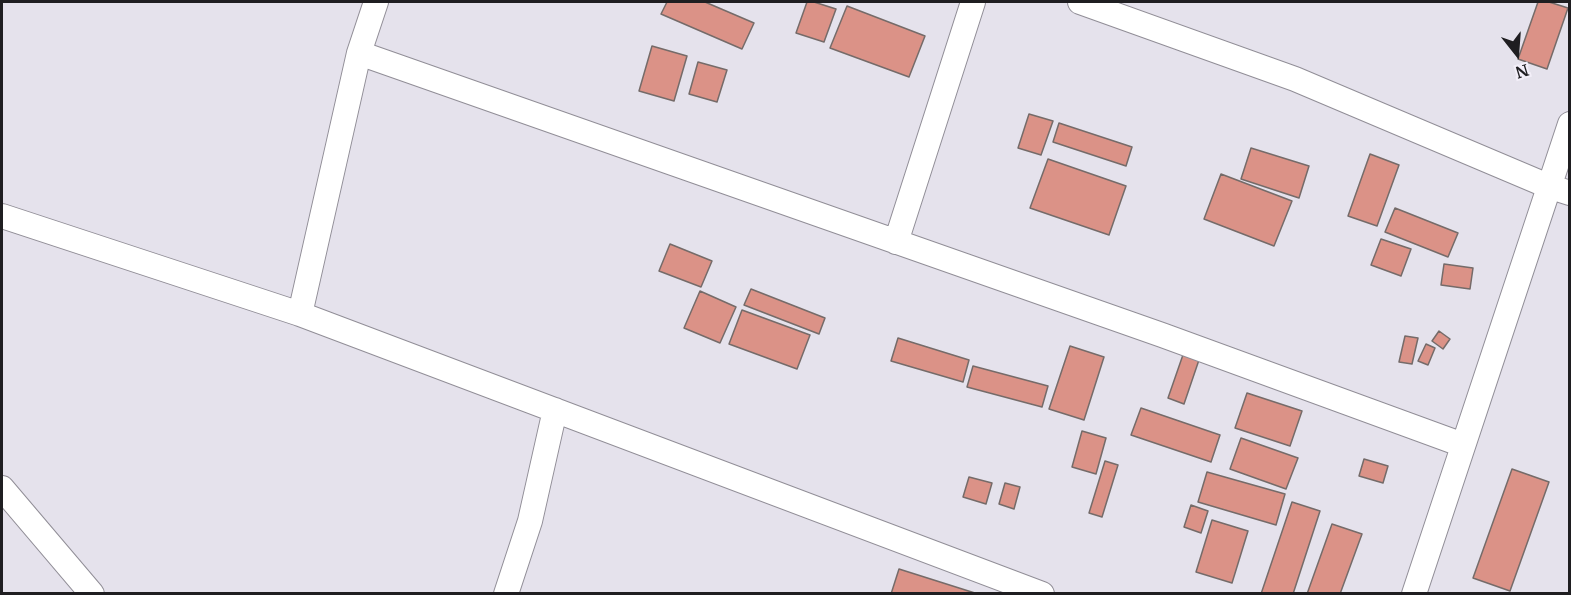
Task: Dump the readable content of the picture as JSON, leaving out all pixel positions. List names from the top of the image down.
{
  "north": "bottom"
}
